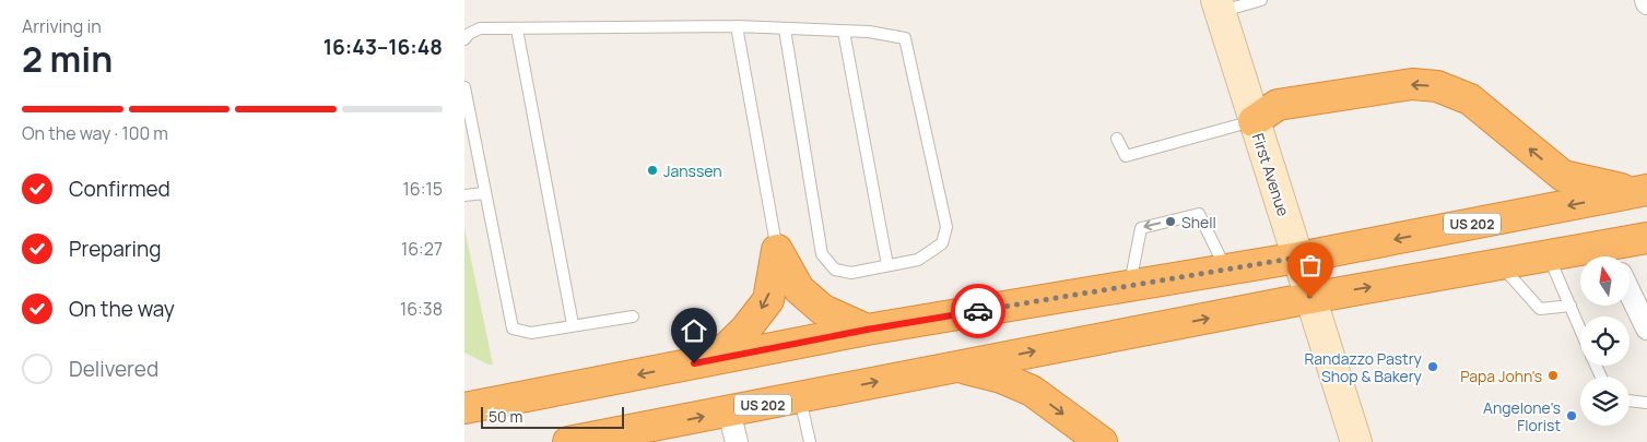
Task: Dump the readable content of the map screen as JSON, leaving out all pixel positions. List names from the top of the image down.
{
  "streets": {
    "highway": ["US 202"],
    "street": ["First Avenue"]
  },
  "crossings": [
    ["First Avenue", "US 202"]
  ],
  "places": [
    "Janssen",
    "Shell",
    "Randazzo Pastry Shop & Bakery",
    "Papa John's",
    "Angelone's Florist"
  ],
  "scale_bar": "50 m",
  "north": "top",
  "page": {
    "heading": ["2 min", "Arriving in", "16:43–16:48"],
    "bar": "On the way · 100 m",
    "list": [
      ["Confirmed", "16:15"],
      ["Preparing", "16:27"],
      ["On the way", "16:38"],
      "Delivered"
    ],
    "scale": "50 m"
  }
}
